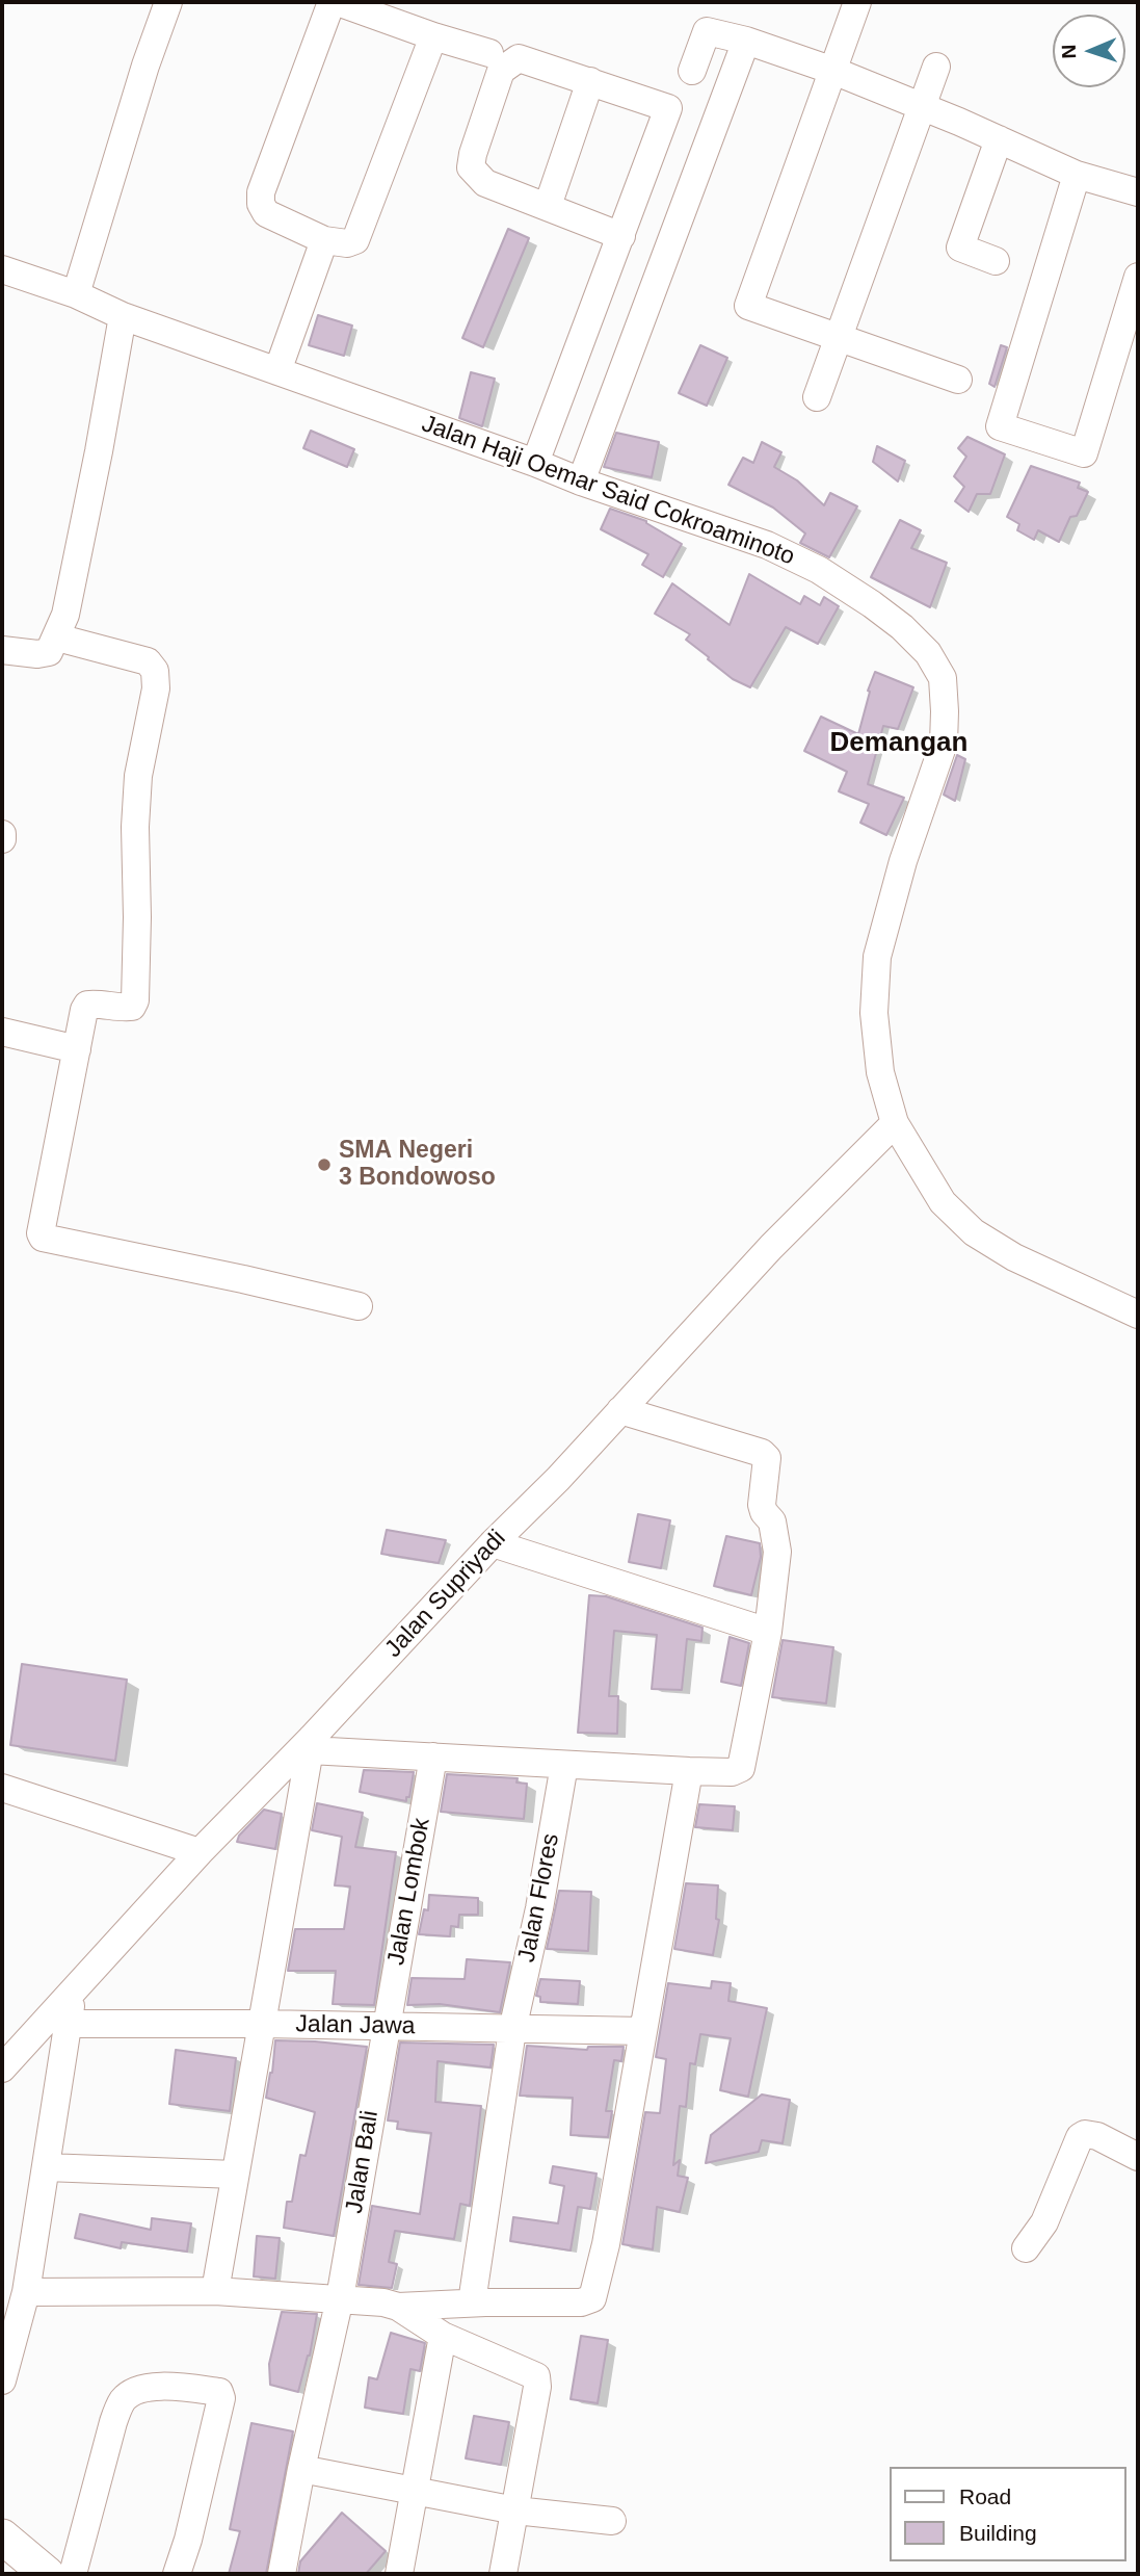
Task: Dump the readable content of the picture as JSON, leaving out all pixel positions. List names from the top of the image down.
{
  "streets": {
    "street": [
      "Jalan Haji Oemar Said Cokroaminoto",
      "Jalan Supriyadi",
      "Jalan Lombok",
      "Jalan Flores",
      "Jalan Jawa",
      "Jalan Bali"
    ]
  },
  "crossings": [
    ["Jalan Haji Oemar Said Cokroaminoto", "Jalan Supriyadi"],
    ["Jalan Lombok", "Jalan Jawa"],
    ["Jalan Lombok", "Jalan Bali"],
    ["Jalan Flores", "Jalan Jawa"],
    ["Jalan Jawa", "Jalan Bali"]
  ],
  "districts": ["Demangan"],
  "places": ["SMA Negeri 3 Bondowoso"],
  "legend": ["Road", "Building"],
  "north": "left"
}
